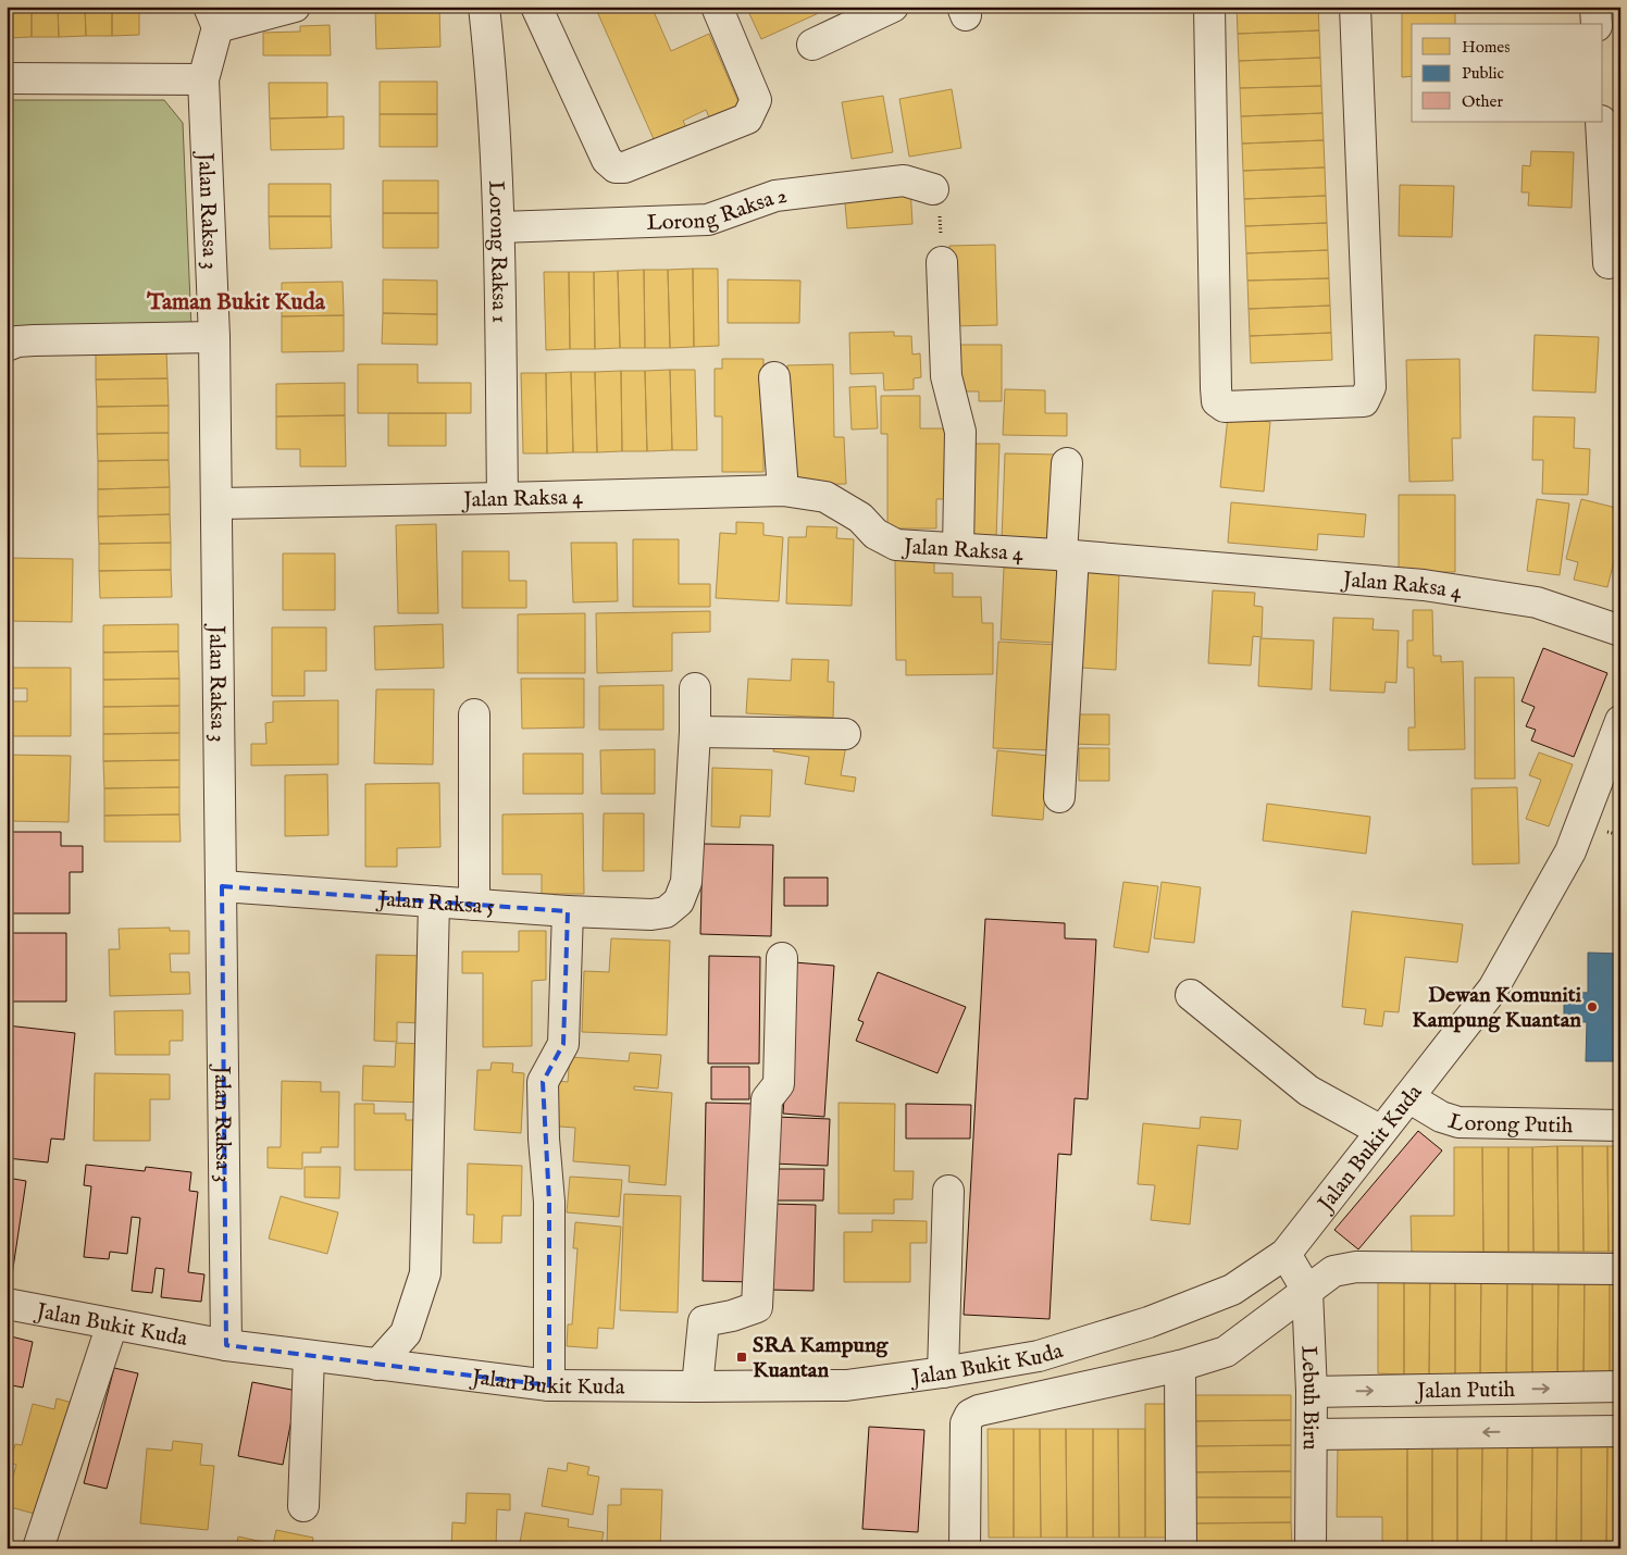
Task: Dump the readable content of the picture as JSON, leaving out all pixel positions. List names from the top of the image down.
{
  "streets": {
    "street": [
      "Lorong Raksa 2",
      "Jalan Raksa 3",
      "Lorong Raksa 1",
      "Jalan Raksa 4",
      "Jalan Raksa 5",
      "Lorong Putih",
      "Jalan Bukit Kuda",
      "Jalan Putih",
      "Lebuh Biru"
    ]
  },
  "crossings": [
    ["Lorong Raksa 2", "Lorong Raksa 1"],
    ["Jalan Raksa 3", "Jalan Raksa 4"],
    ["Jalan Raksa 3", "Jalan Raksa 5"],
    ["Jalan Raksa 3", "Jalan Bukit Kuda"],
    ["Lorong Raksa 1", "Jalan Raksa 4"],
    ["Lorong Putih", "Jalan Bukit Kuda"],
    ["Jalan Bukit Kuda", "Lebuh Biru"],
    ["Jalan Putih", "Lebuh Biru"]
  ],
  "districts": ["Taman Bukit Kuda"],
  "places": {
    "other": ["Dewan Komuniti Kampung Kuantan"],
    "transit": ["SRA Kampung Kuantan"]
  },
  "legend": ["Homes", "Public", "Other"]
}
